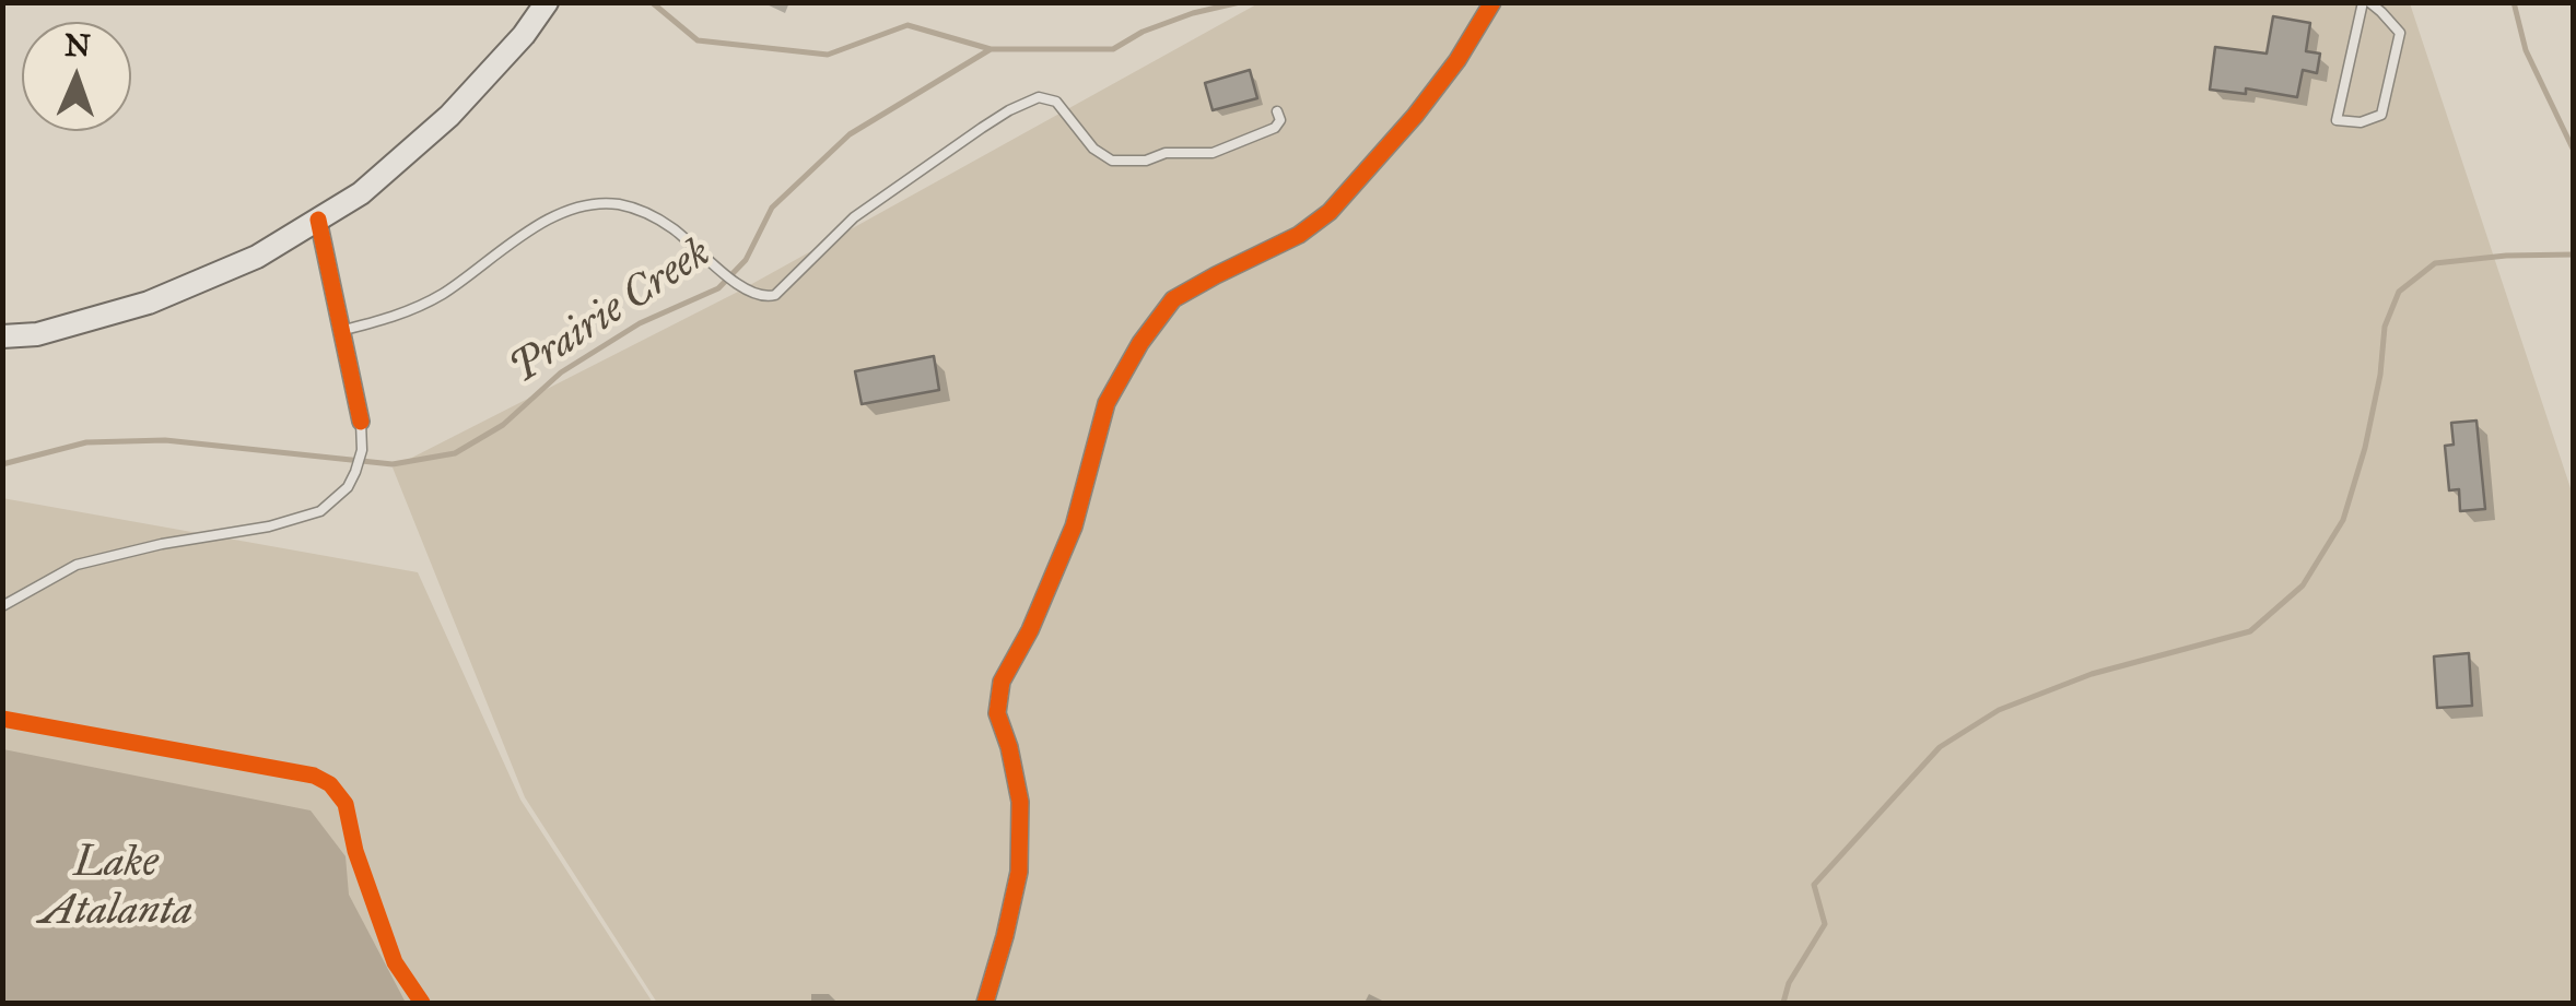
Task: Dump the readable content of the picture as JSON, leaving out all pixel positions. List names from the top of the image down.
{
  "water": ["Prairie Creek", "Lake Atalanta"],
  "north": "top"
}
